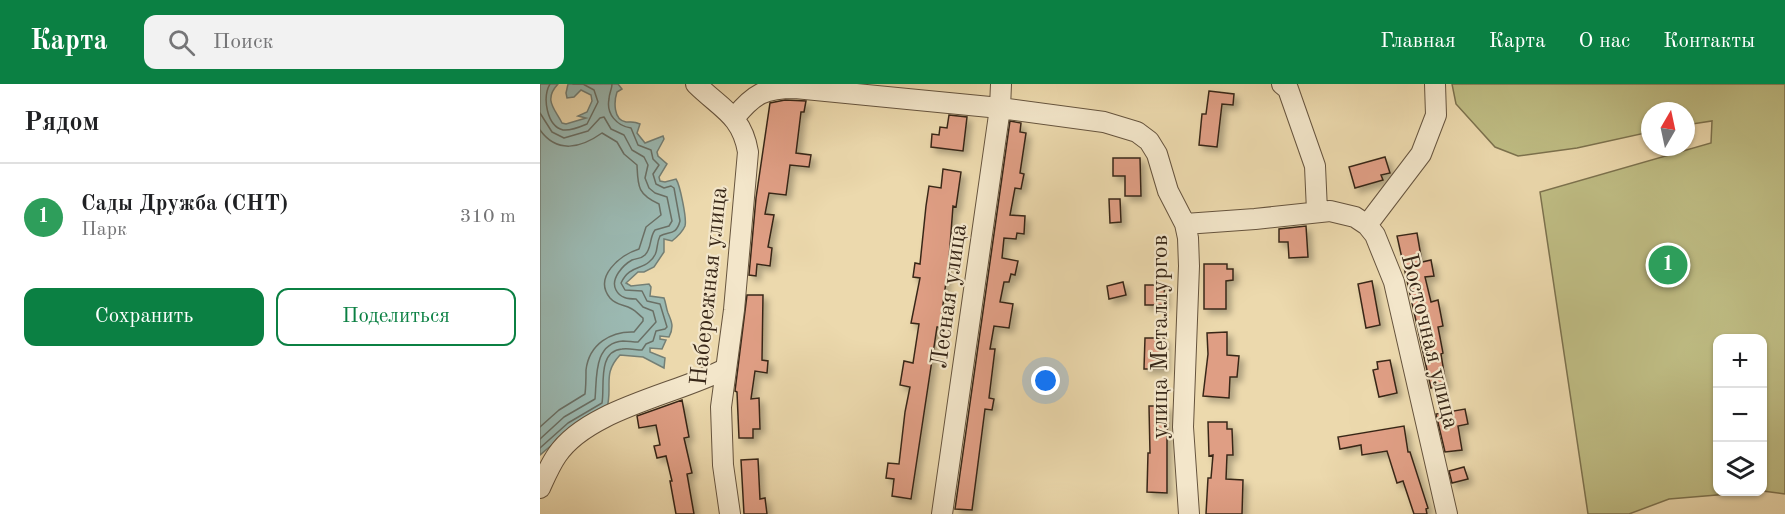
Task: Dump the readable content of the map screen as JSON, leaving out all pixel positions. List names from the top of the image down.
{
  "streets": {
    "street": [
      "Набережная улица",
      "Лесная улица",
      "улица Металлургов",
      "Восточная улица"
    ]
  },
  "crossings": [
    ["Набережная улица", "улица Металлургов"],
    ["Лесная улица", "улица Металлургов"]
  ],
  "north": "top",
  "page": {
    "header": "Карта",
    "search": "Поиск",
    "nav": [
      "Главная",
      "Карта",
      "О нас",
      "Контакты"
    ],
    "heading": "Рядом",
    "list": [
      {
        "mark": "1",
        "name": "Сады Дружба (СНТ)",
        "note": "Парк",
        "value": "310 m"
      }
    ],
    "pins": "1",
    "buttons": ["Сохранить", "Поделиться"],
    "map_buttons": ["+", "−"]
  }
}
